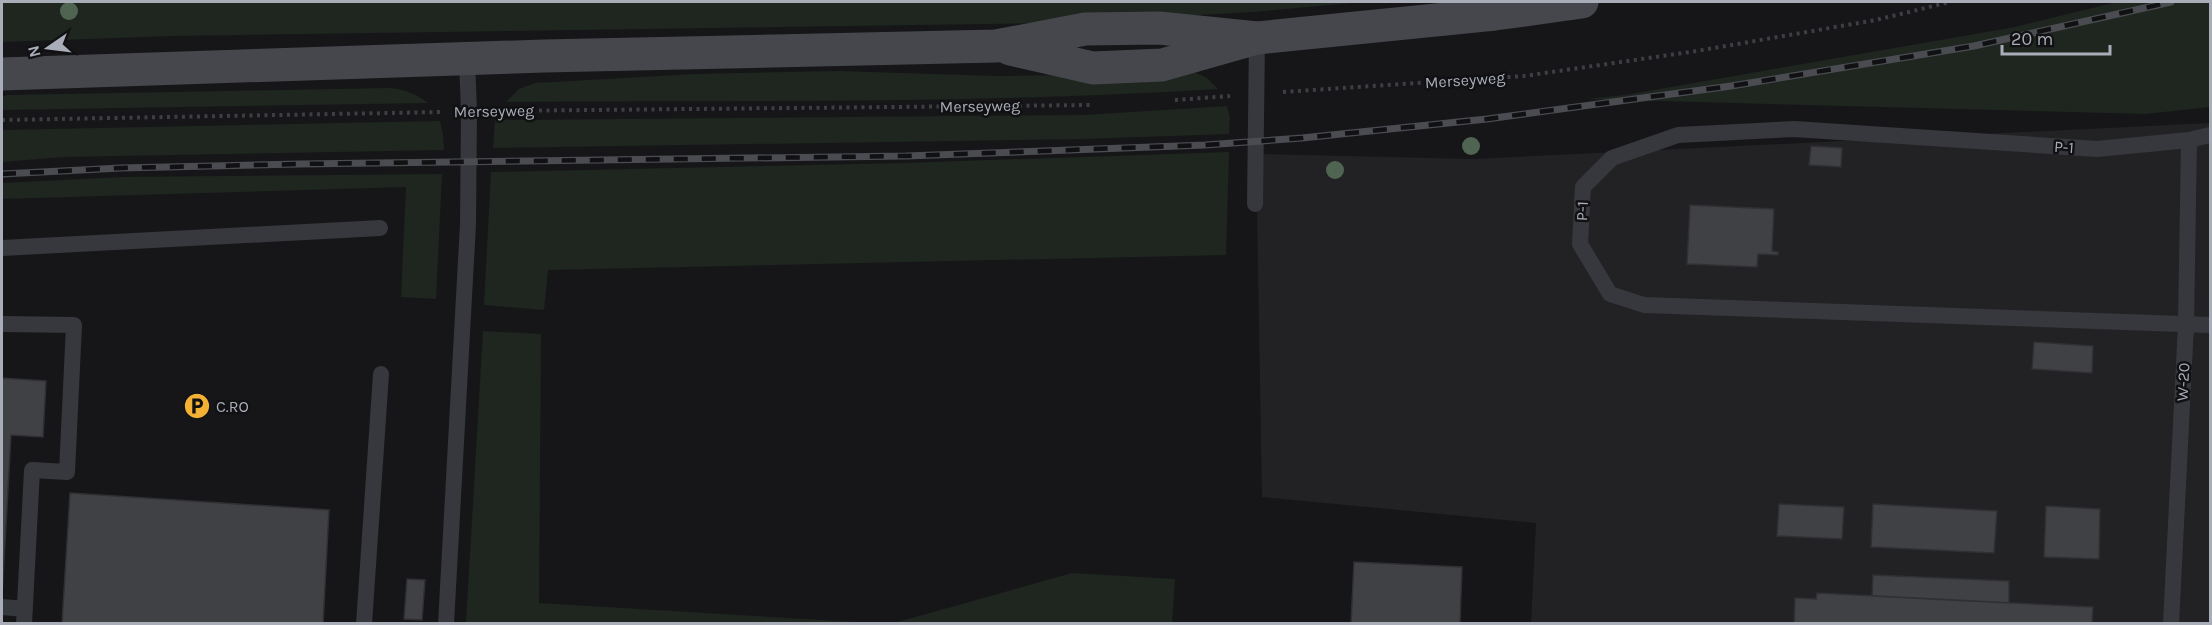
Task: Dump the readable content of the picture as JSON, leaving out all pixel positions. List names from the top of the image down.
{
  "streets": {
    "lane": ["P-1", "W-20"],
    "path": ["Merseyweg"]
  },
  "crossings": [
    ["P-1", "W-20"]
  ],
  "places": {
    "parking": ["C.RO"]
  },
  "scale_bar": "20 m",
  "north": "left"
}
